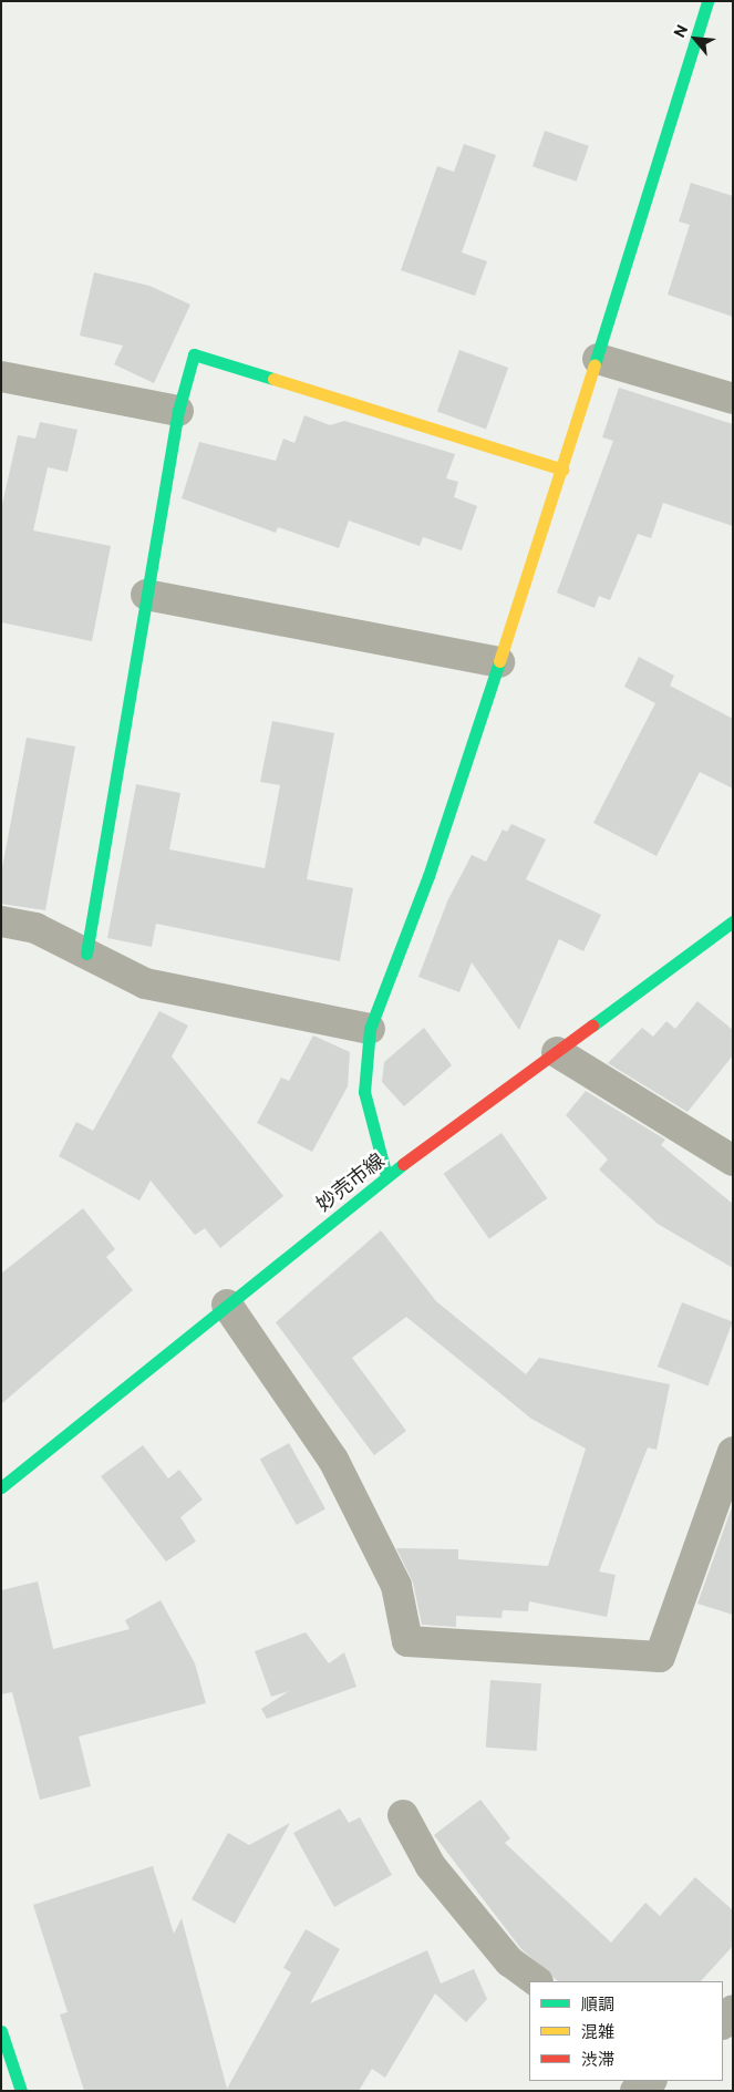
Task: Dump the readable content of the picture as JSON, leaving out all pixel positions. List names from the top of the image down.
{
  "streets": {
    "street": ["妙売市線"]
  },
  "legend": ["順調", "混雑", "渋滞"],
  "north": "top left"
}
